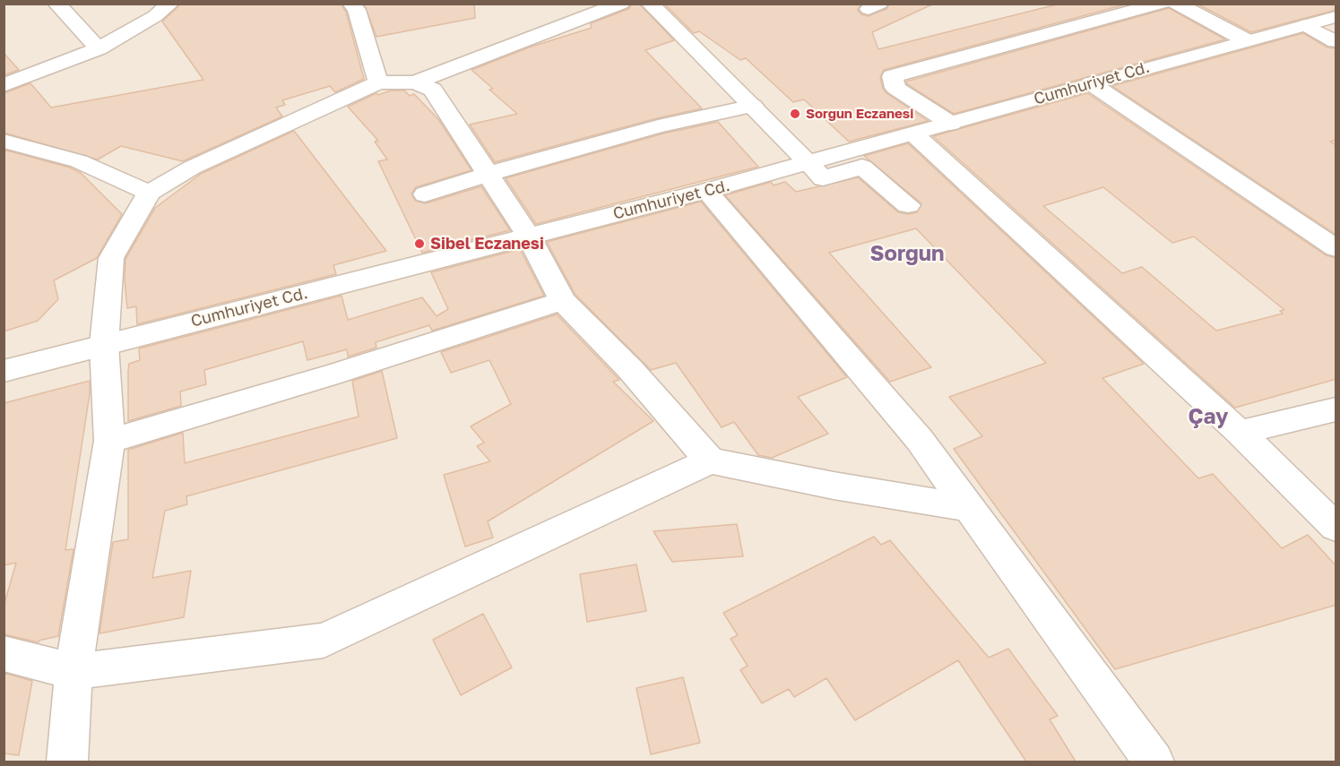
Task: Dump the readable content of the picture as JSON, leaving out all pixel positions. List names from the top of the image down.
{
  "streets": {
    "street": ["Cumhuriyet Cd."]
  },
  "districts": ["Sorgun", "Çay"],
  "places": ["Sorgun Eczanesi", "Sibel Eczanesi"]
}
